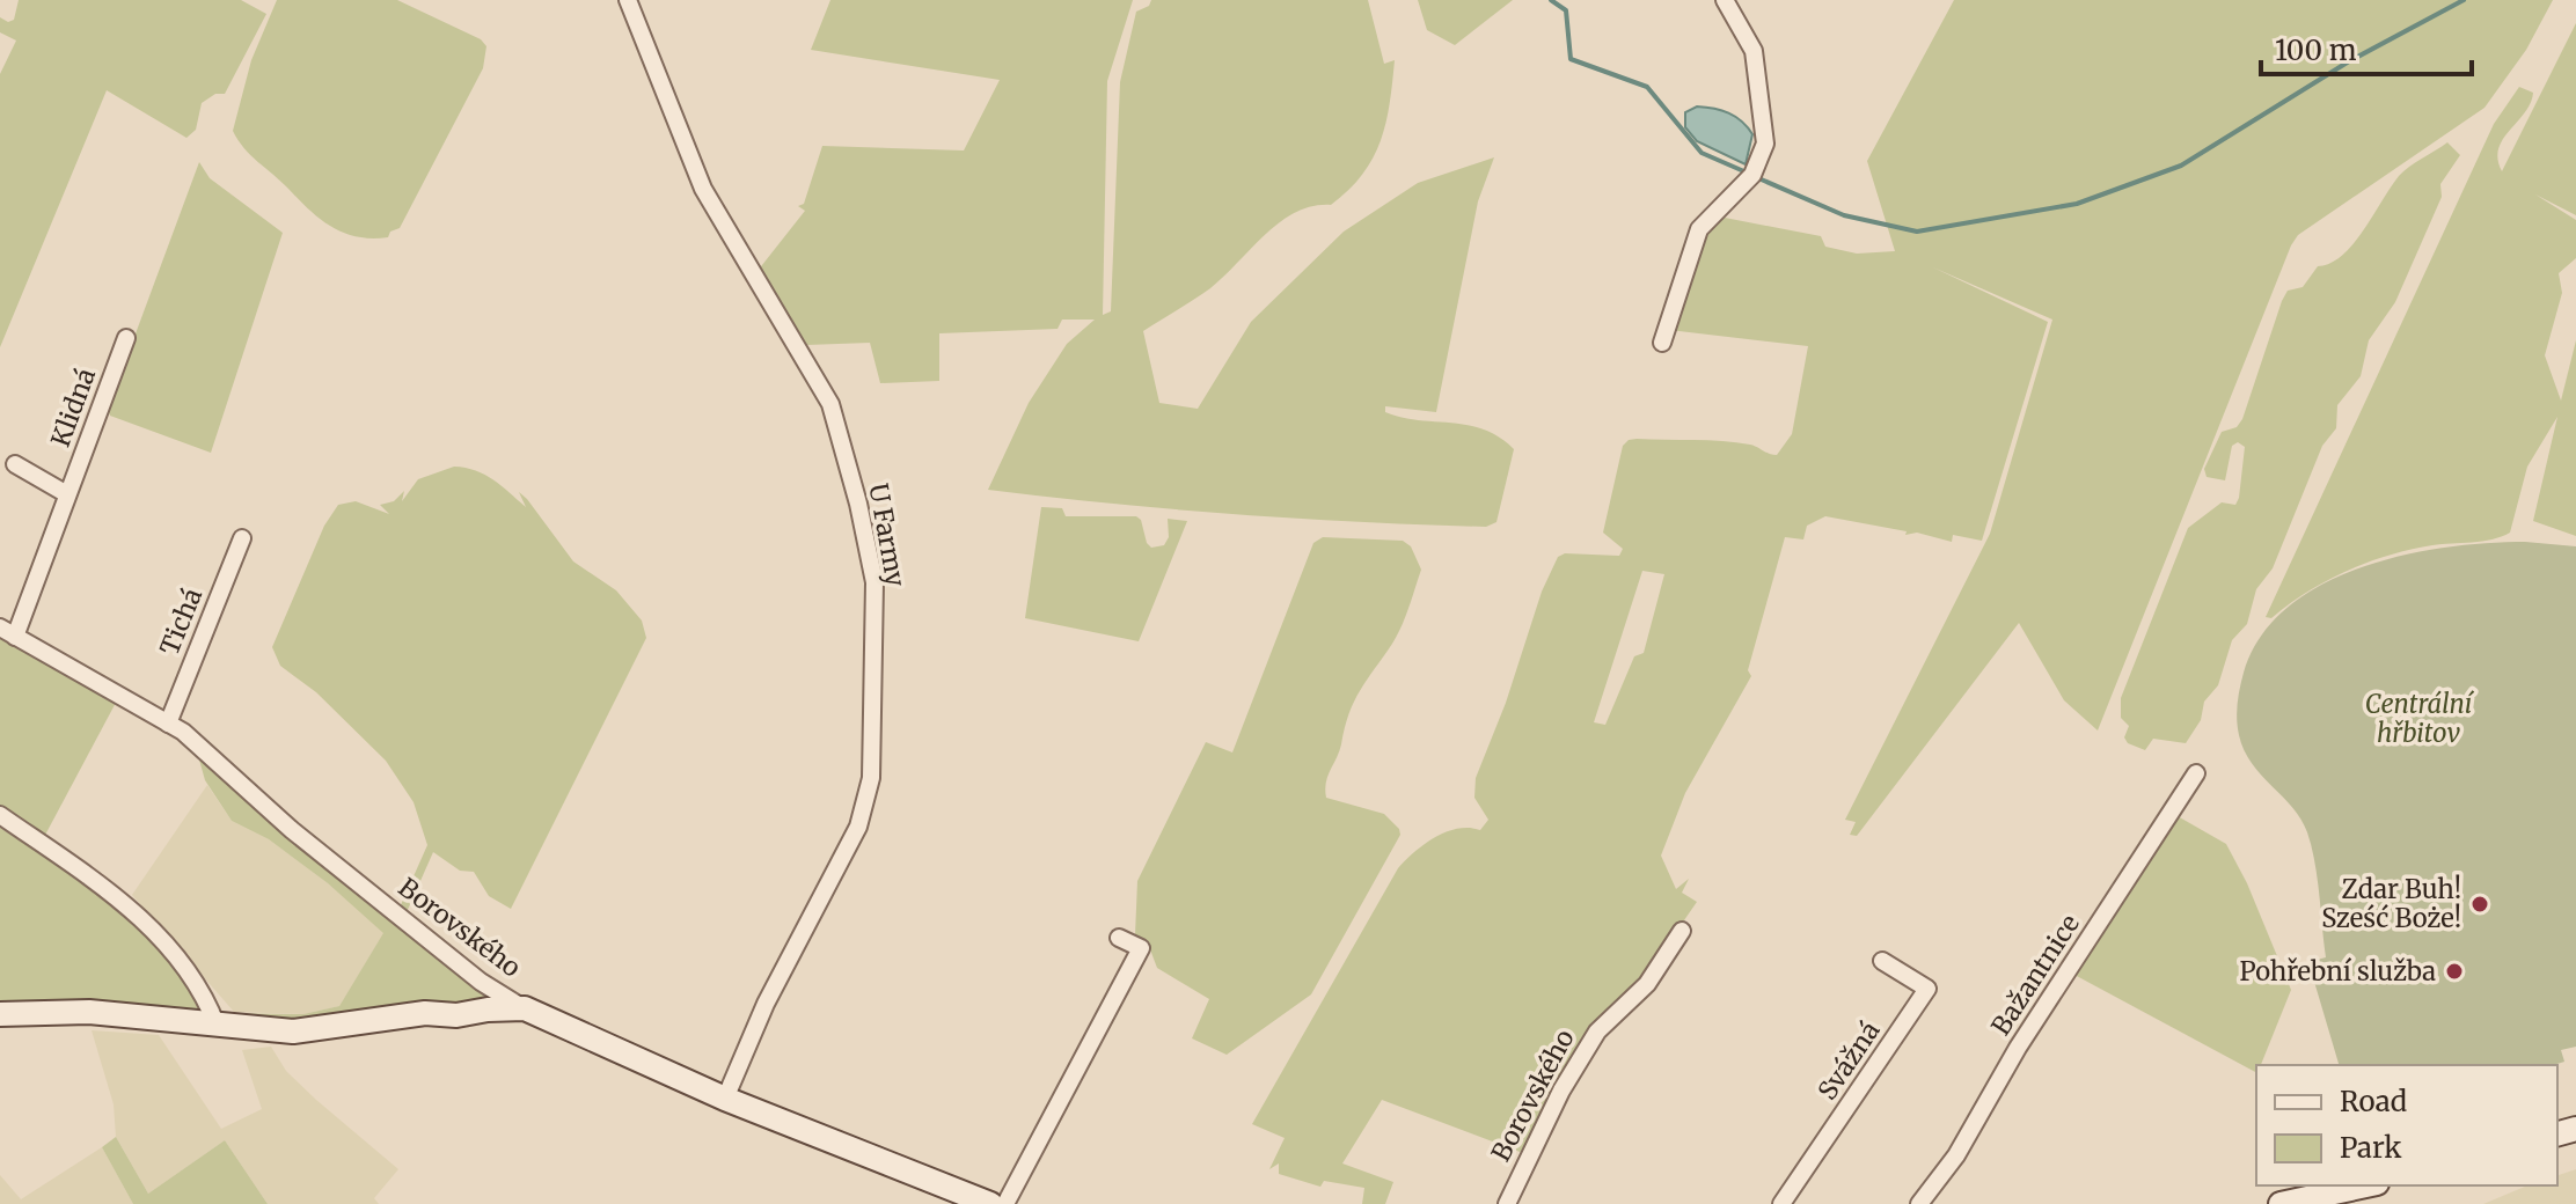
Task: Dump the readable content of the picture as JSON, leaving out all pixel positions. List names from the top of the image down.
{
  "streets": {
    "main road": ["Borovského"],
    "street": [
      "Klidná",
      "U Farmy",
      "Tichá",
      "Bažantnice",
      "Svážná"
    ]
  },
  "crossings": [
    ["Klidná", "Borovského"],
    ["U Farmy", "Borovského"],
    ["Tichá", "Borovského"]
  ],
  "parks": ["Centrální hřbitov"],
  "places": ["Zdar Buh! Sześć Boże!", "Pohřební služba"],
  "legend": ["Road", "Park"],
  "scale_bar": "100 m"
}
